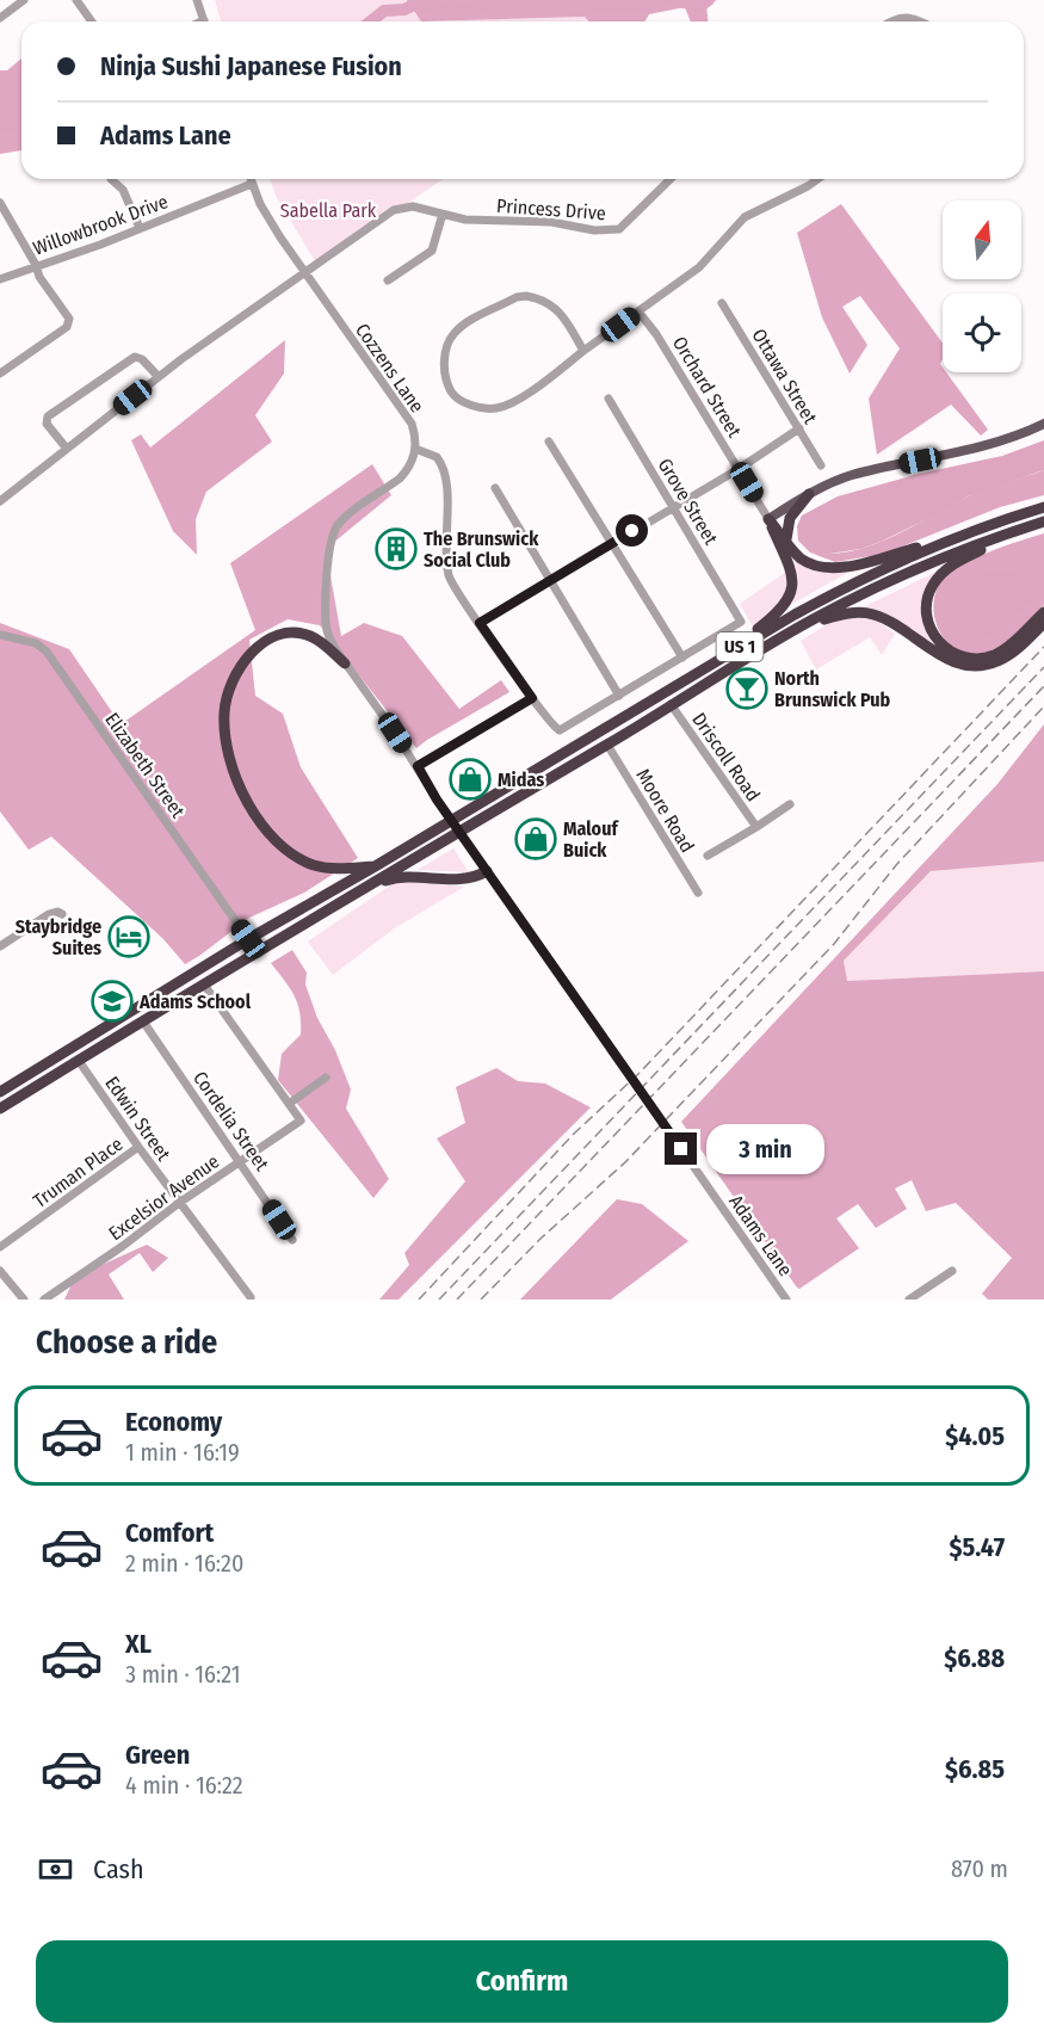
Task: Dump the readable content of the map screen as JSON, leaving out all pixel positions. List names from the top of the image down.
{
  "streets": {
    "highway": ["US 1"],
    "street": [
      "Princess Drive",
      "Willowbrook Drive",
      "Cozzens Lane",
      "Ottawa Street",
      "Orchard Street",
      "Grove Street",
      "Driscoll Road",
      "Elizabeth Street",
      "Moore Road",
      "Edwin Street",
      "Cordelia Street",
      "Truman Place",
      "Excelsior Avenue",
      "Adams Lane"
    ]
  },
  "crossings": [
    ["Princess Drive", "Cozzens Lane"],
    ["Willowbrook Drive", "Cozzens Lane"],
    ["Cozzens Lane", "Adams Lane"],
    ["US 1", "Driscoll Road"],
    ["US 1", "Elizabeth Street"],
    ["US 1", "Moore Road"],
    ["US 1", "Edwin Street"],
    ["US 1", "Cordelia Street"],
    ["US 1", "Adams Lane"],
    ["Edwin Street", "Truman Place"],
    ["Edwin Street", "Excelsior Avenue"],
    ["Cordelia Street", "Excelsior Avenue"]
  ],
  "parks": ["Sabella Park"],
  "places": {
    "building": ["The Brunswick Social Club"],
    "bar": ["North Brunswick Pub"],
    "shop": ["Midas", "Malouf Buick"],
    "hotel": ["Staybridge Suites"],
    "school or university": ["Adams School"]
  },
  "north": "top",
  "page": {
    "banner": ["Ninja Sushi Japanese Fusion", "Adams Lane"],
    "bubble": "3 min",
    "heading": "Choose a ride",
    "list": [
      {
        "name": "Economy",
        "note": "1 min · 16:19",
        "value": "$4.05"
      },
      {
        "name": "Comfort",
        "note": "2 min · 16:20",
        "value": "$5.47"
      },
      {
        "name": "XL",
        "note": "3 min · 16:21",
        "value": "$6.88"
      },
      {
        "name": "Green",
        "note": "4 min · 16:22",
        "value": "$6.85"
      }
    ],
    "pay": ["Cash", "870 m"],
    "buttons": "Confirm"
  }
}
